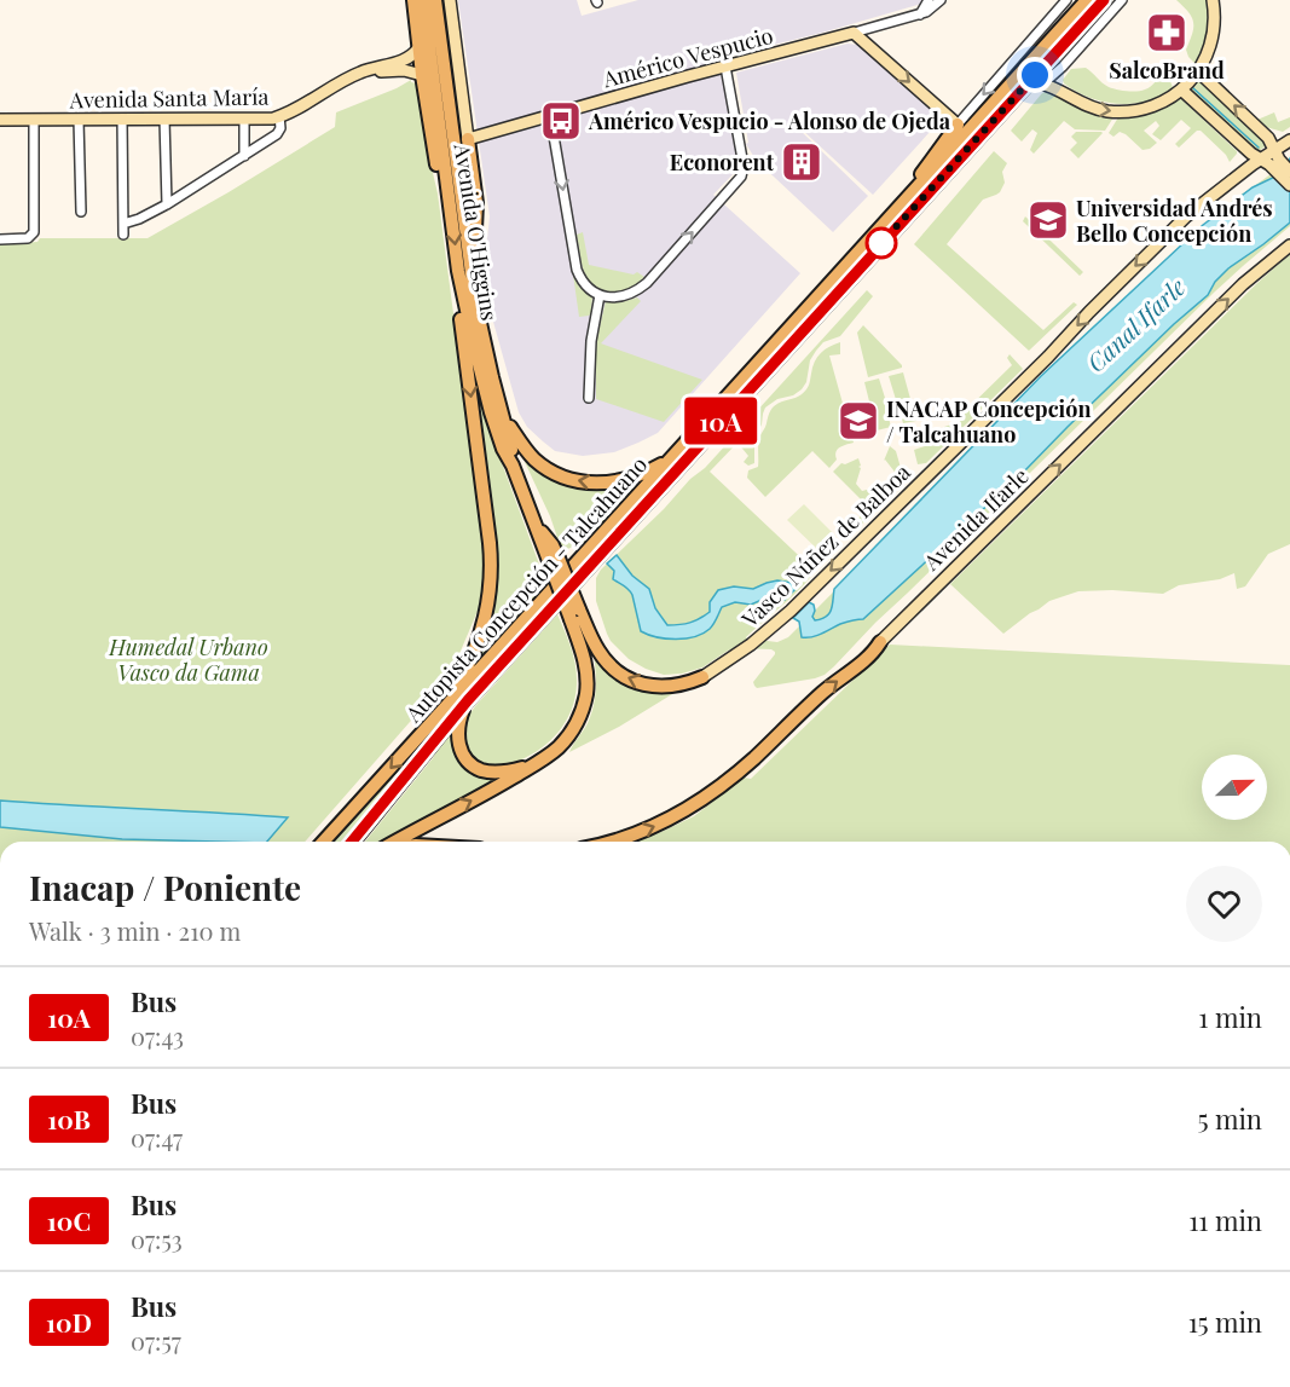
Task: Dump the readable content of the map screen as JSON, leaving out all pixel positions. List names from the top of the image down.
{
  "streets": {
    "main road": ["Avenida O'Higgins", "Autopista Concepción - Talcahuano"],
    "street": [
      "Américo Vespucio",
      "Avenida Santa María",
      "Avenida Ifarle",
      "Vasco Núñez de Balboa"
    ]
  },
  "crossings": [
    ["Américo Vespucio", "Avenida O'Higgins"]
  ],
  "one_way": ["Avenida Ifarle", "Vasco Núñez de Balboa"],
  "water": ["Canal Ifarle"],
  "parks": ["Humedal Urbano Vasco da Gama"],
  "places": {
    "pharmacy": ["SalcoBrand"],
    "bus stop": ["Américo Vespucio - Alonso de Ojeda"],
    "building": ["Econorent"],
    "school or university": ["Universidad Andrés Bello Concepción", "INACAP Concepción / Talcahuano"]
  },
  "lines": ["bus line 10A"],
  "north": "right",
  "page": {
    "on_map": "10A",
    "heading": ["Inacap / Poniente", "Walk · 3 min · 210 m"],
    "list": [
      {
        "mark": "10A",
        "name": "Bus",
        "note": "07:43",
        "value": "1 min"
      },
      {
        "mark": "10B",
        "name": "Bus",
        "note": "07:47",
        "value": "5 min"
      },
      {
        "mark": "10C",
        "name": "Bus",
        "note": "07:53",
        "value": "11 min"
      },
      {
        "mark": "10D",
        "name": "Bus",
        "note": "07:57",
        "value": "15 min"
      }
    ]
  }
}
